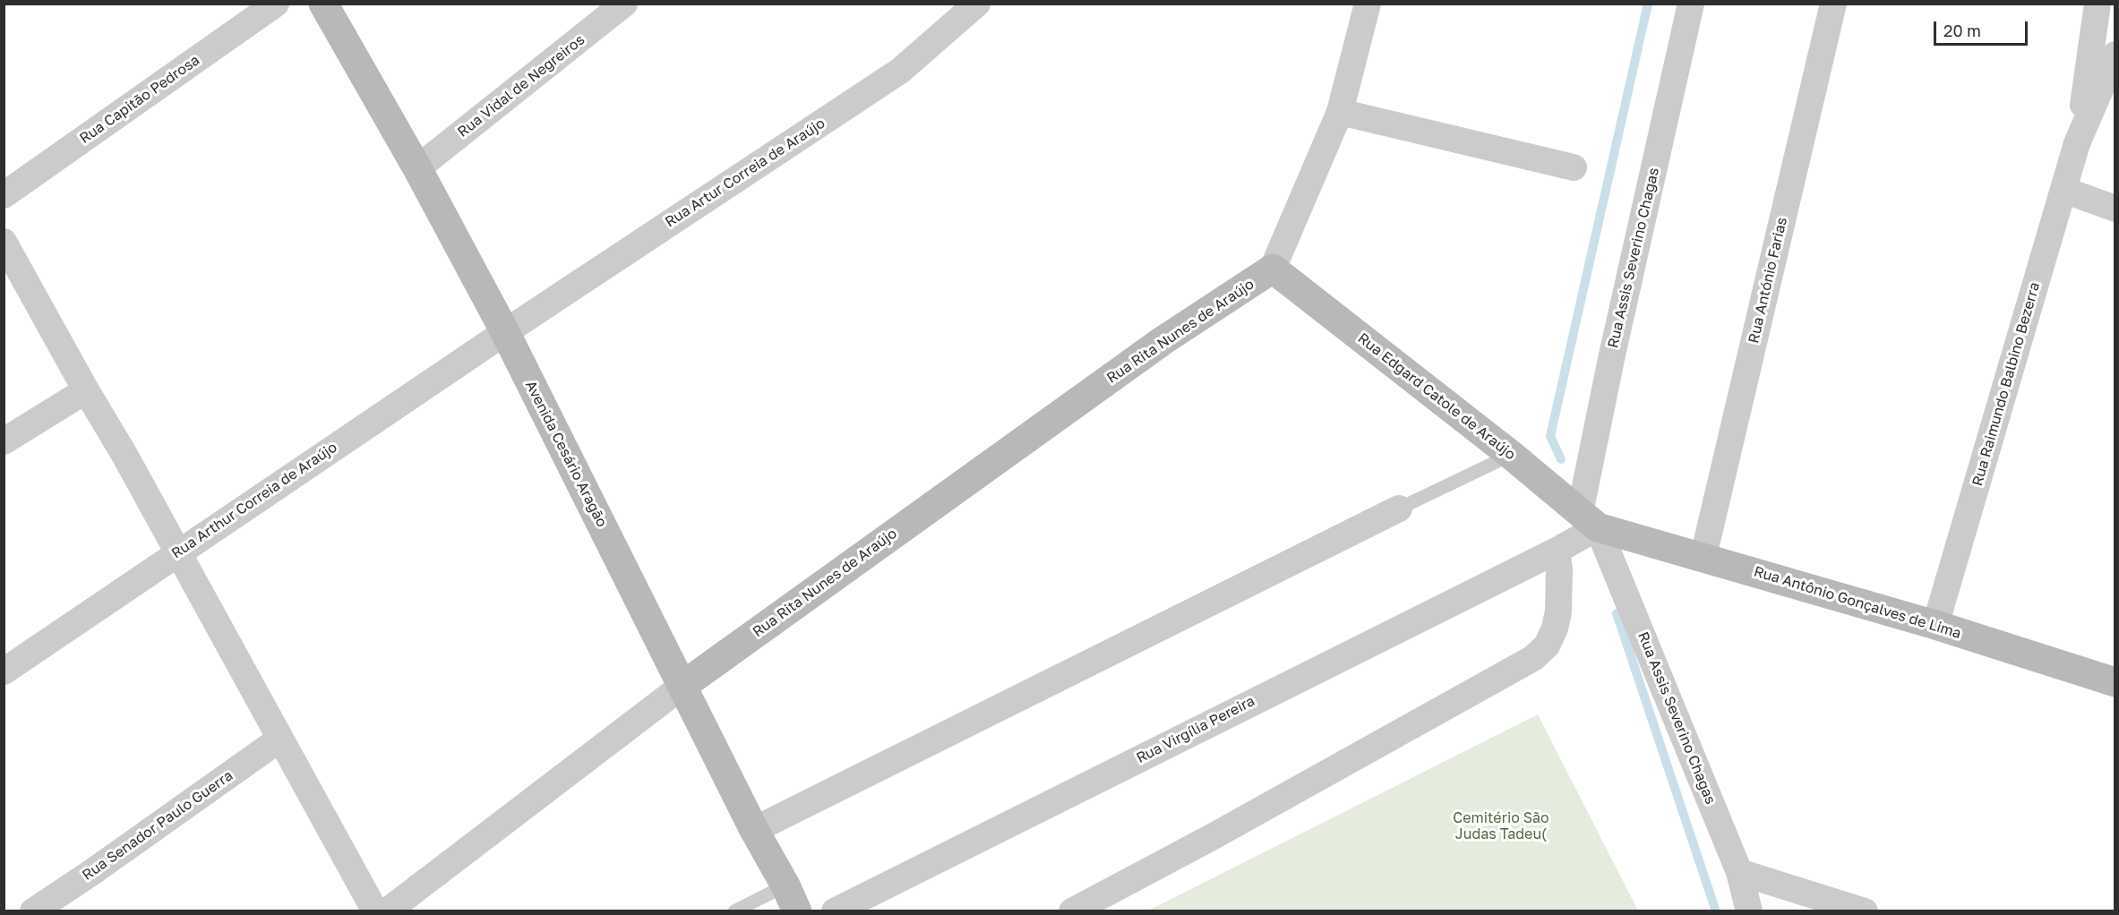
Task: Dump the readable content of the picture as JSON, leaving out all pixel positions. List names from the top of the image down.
{
  "streets": {
    "street": [
      "Rua Vidal de Negreiros",
      "Rua Capitão Pedrosa",
      "Rua Artur Correia de Araújo",
      "Rua Assis Severino Chagas",
      "Rua António Farias",
      "Rua Rita Nunes de Araújo",
      "Rua Raimundo Balbino Bezerra",
      "Rua Edgard Catole de Araújo",
      "Avenida Cesário Aragão",
      "Rua Arthur Correia de Araújo",
      "Rua Antônio Gonçalves de Lima",
      "Rua Virgília Pereira",
      "Rua Senador Paulo Guerra"
    ]
  },
  "crossings": [
    ["Rua Vidal de Negreiros", "Avenida Cesário Aragão"],
    ["Rua Artur Correia de Araújo", "Avenida Cesário Aragão"],
    ["Rua Artur Correia de Araújo", "Rua Arthur Correia de Araújo"],
    ["Rua Assis Severino Chagas", "Rua Edgard Catole de Araújo"],
    ["Rua Assis Severino Chagas", "Rua Antônio Gonçalves de Lima"],
    ["Rua Assis Severino Chagas", "Rua Virgília Pereira"],
    ["Rua António Farias", "Rua Antônio Gonçalves de Lima"],
    ["Rua Rita Nunes de Araújo", "Rua Edgard Catole de Araújo"],
    ["Rua Rita Nunes de Araújo", "Avenida Cesário Aragão"],
    ["Rua Raimundo Balbino Bezerra", "Rua Antônio Gonçalves de Lima"],
    ["Rua Edgard Catole de Araújo", "Rua Antônio Gonçalves de Lima"],
    ["Rua Edgard Catole de Araújo", "Rua Virgília Pereira"],
    ["Avenida Cesário Aragão", "Rua Arthur Correia de Araújo"],
    ["Rua Antônio Gonçalves de Lima", "Rua Virgília Pereira"]
  ],
  "parks": ["Cemitério São Judas Tadeu("],
  "scale_bar": "20 m"
}
